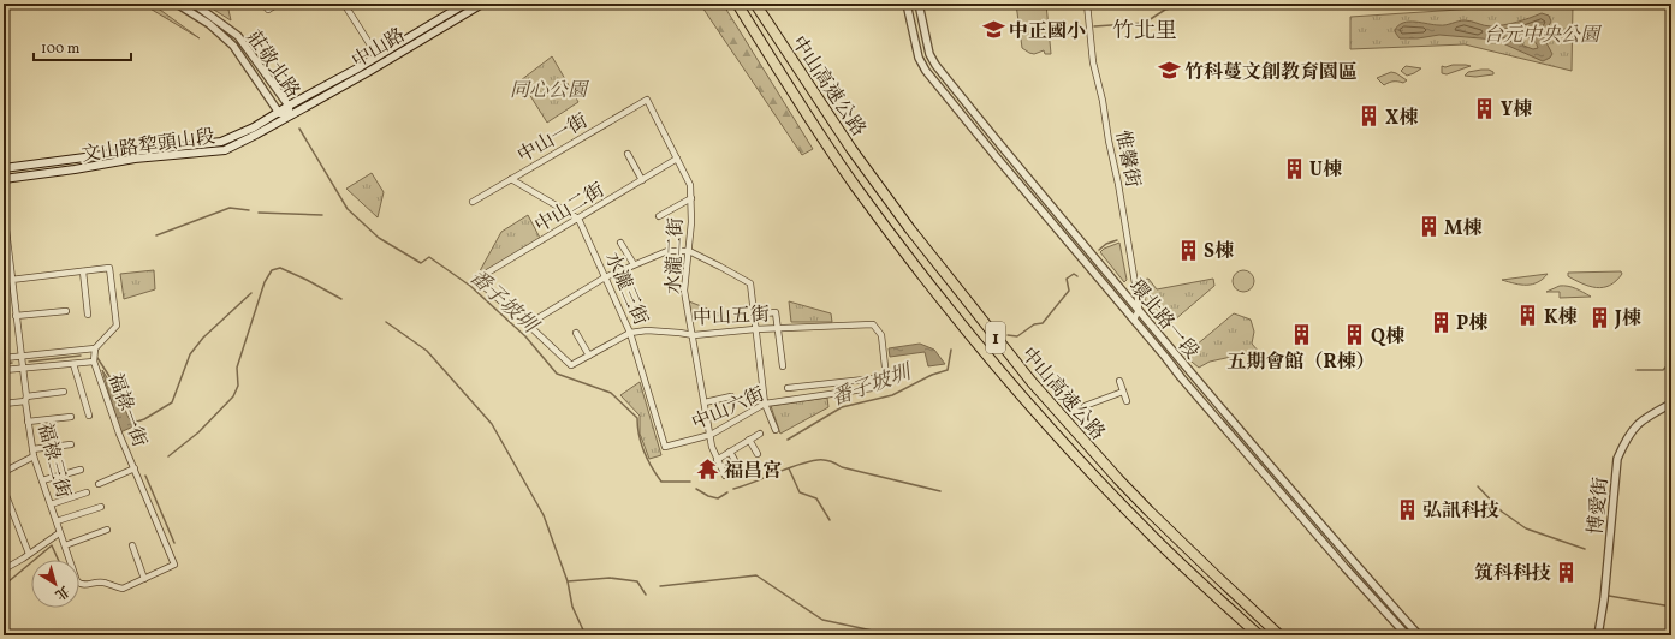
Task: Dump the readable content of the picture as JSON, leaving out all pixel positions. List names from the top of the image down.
{
  "streets": {
    "highway": ["中山高速公路", "1"],
    "main road": ["中山路", "文山路犂頭山段"],
    "street": [
      "莊敬北路",
      "中山一街",
      "惟馨街",
      "中山二街",
      "水瀧二街",
      "水瀧三街",
      "中山五街",
      "環北路一段",
      "中山六街",
      "福祿一街",
      "福祿三街",
      "博愛街"
    ]
  },
  "crossings": [
    ["中山路", "莊敬北路"],
    ["中山路", "文山路犂頭山段"],
    ["莊敬北路", "文山路犂頭山段"],
    ["中山一街", "水瀧二街"],
    ["惟馨街", "環北路一段"],
    ["中山二街", "水瀧二街"],
    ["中山二街", "水瀧三街"],
    ["中山二街", "中山五街"],
    ["水瀧二街", "中山五街"],
    ["水瀧二街", "中山六街"],
    ["水瀧三街", "中山五街"],
    ["水瀧三街", "中山六街"],
    ["中山五街", "中山六街"],
    ["福祿一街", "福祿三街"]
  ],
  "districts": ["竹北里"],
  "water": ["番子坡圳"],
  "parks": ["台元中央公園", "同心公園"],
  "places": {
    "school or university": ["中正國小", "竹科蔓文創教育園區"],
    "building": [
      "Y棟",
      "X棟",
      "U棟",
      "M棟",
      "S棟",
      "K棟",
      "J棟",
      "P棟",
      "五期會館（R棟）",
      "Q棟",
      "弘訊科技",
      "筑科科技"
    ],
    "temple": ["福昌宮"]
  },
  "scale_bar": "100 m",
  "north": "bottom right"
}
